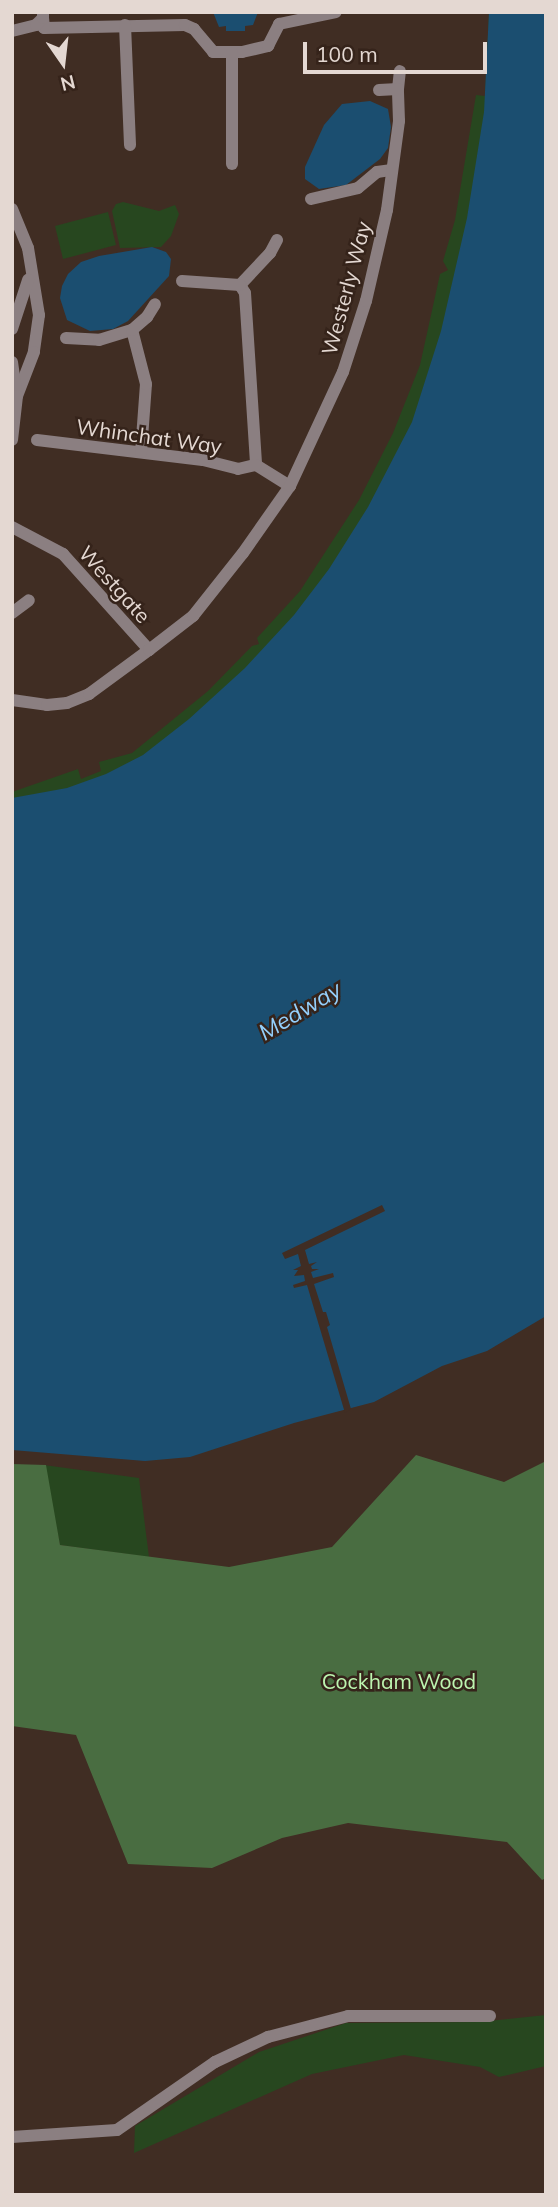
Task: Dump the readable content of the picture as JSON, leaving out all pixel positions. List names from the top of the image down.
{
  "streets": {
    "street": ["Westerly Way", "Whinchat Way", "Westgate"]
  },
  "crossings": [
    ["Westerly Way", "Westgate"]
  ],
  "water": ["Medway"],
  "parks": ["Cockham Wood"],
  "scale_bar": "100 m",
  "north": "bottom"
}
